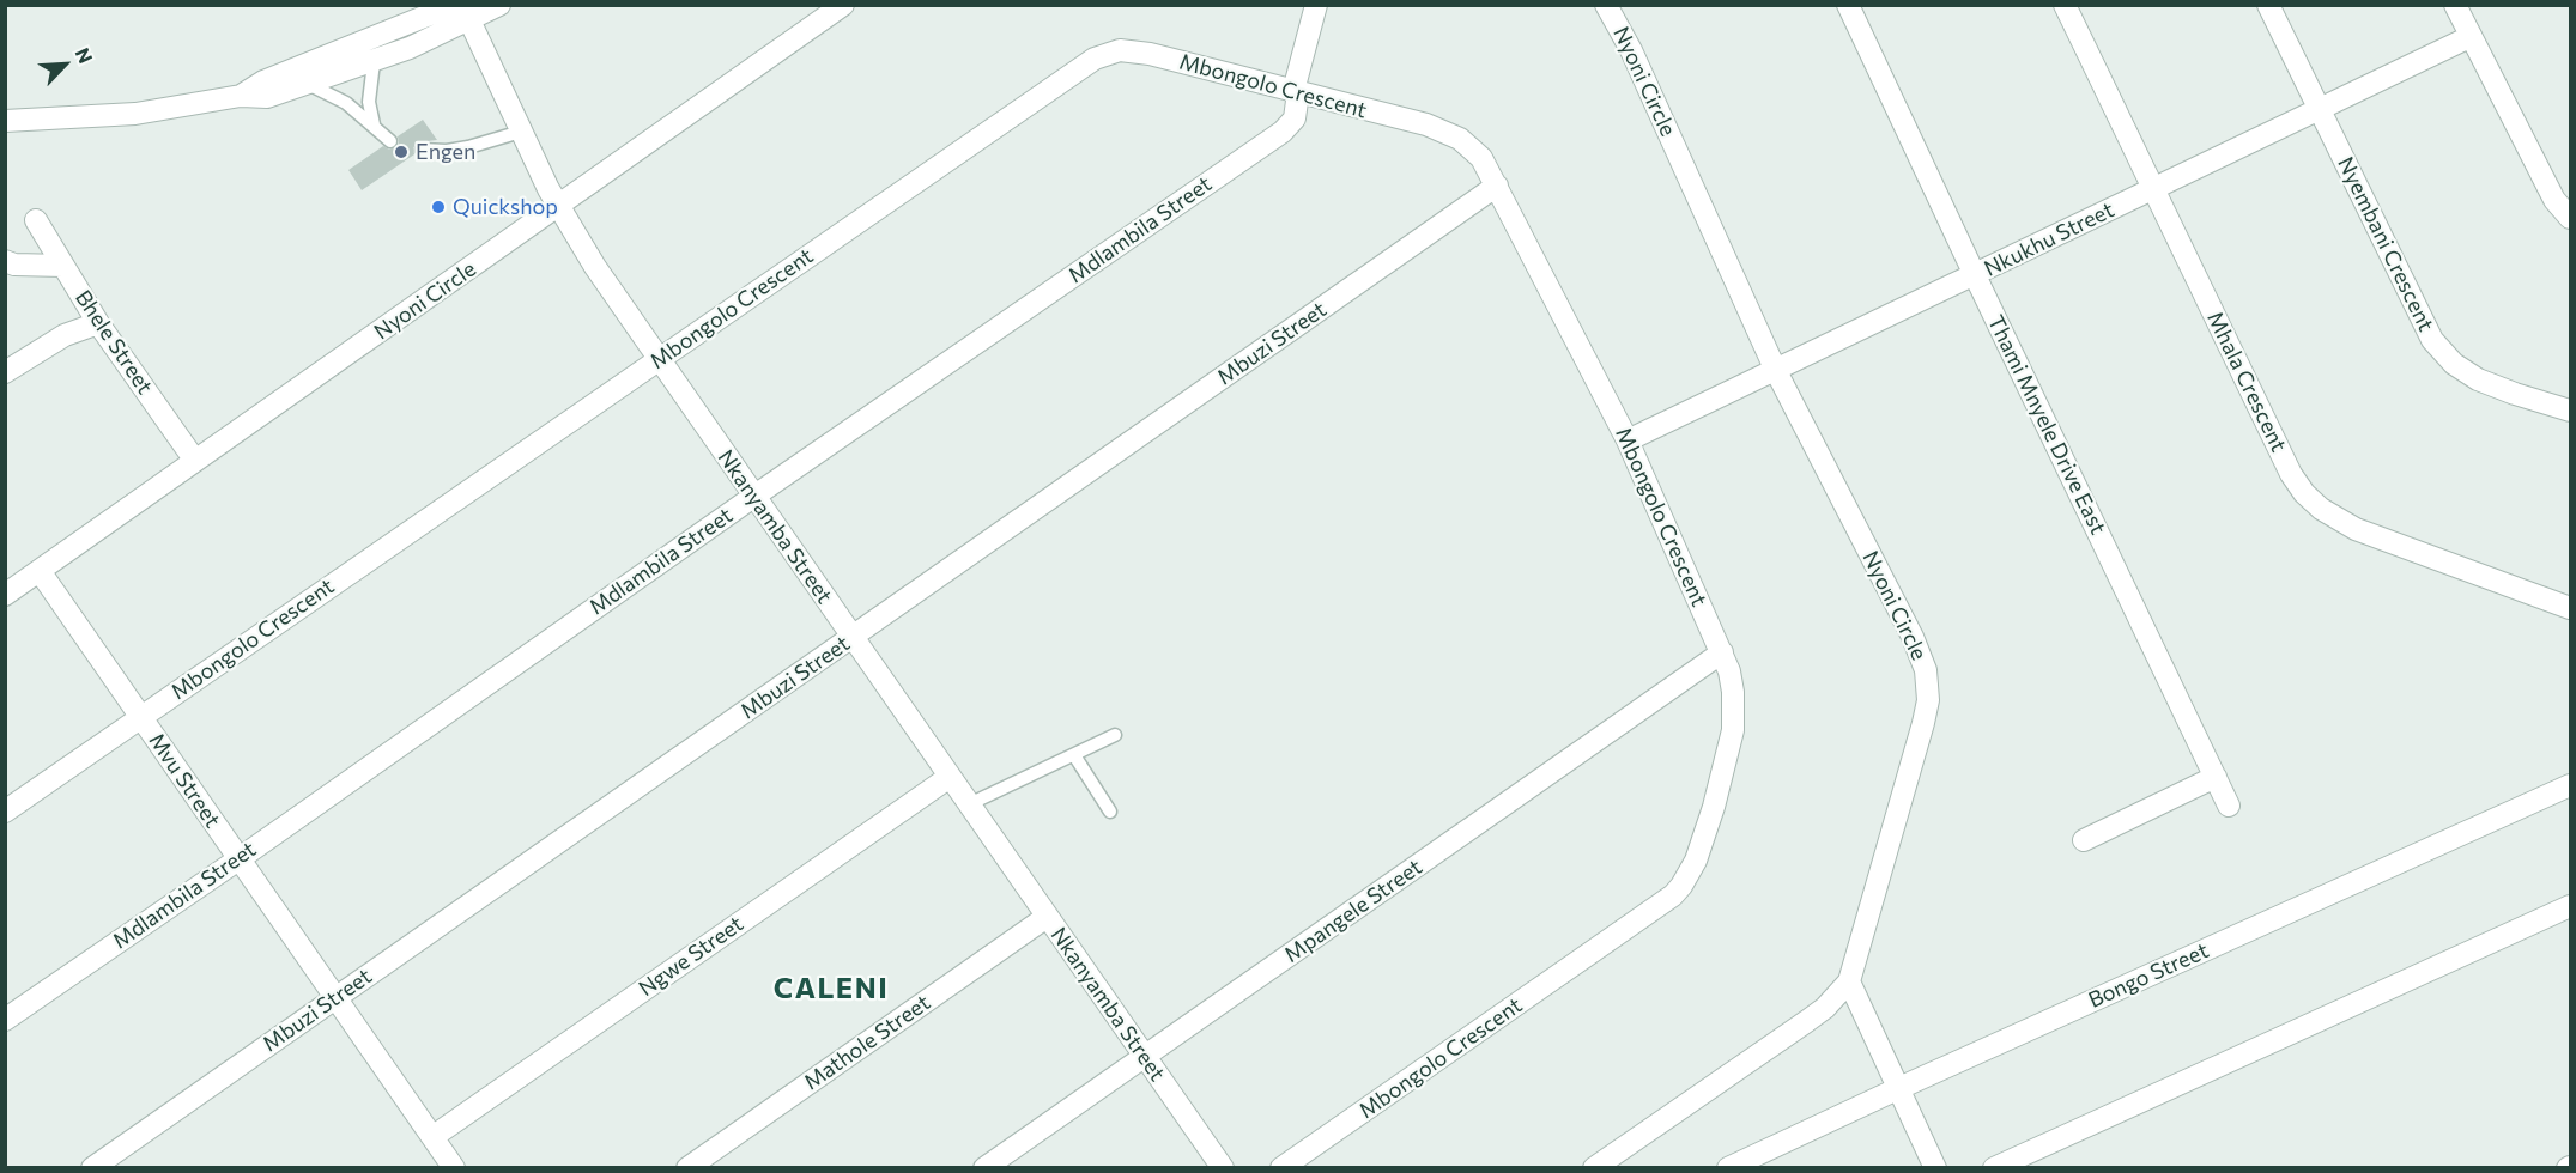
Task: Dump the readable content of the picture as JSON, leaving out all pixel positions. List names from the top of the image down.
{
  "streets": {
    "street": [
      "Nyoni Circle",
      "Mbongolo Crescent",
      "Mdlambila Street",
      "Nkukhu Street",
      "Nyembani Crescent",
      "Bhele Street",
      "Mbuzi Street",
      "Mhala Crescent",
      "Thami Mnyele Drive East",
      "Nkanyamba Street",
      "Mvu Street",
      "Mpangele Street",
      "Ngwe Street",
      "Bongo Street",
      "Mathole Street"
    ]
  },
  "crossings": [
    ["Nyoni Circle", "Nkukhu Street"],
    ["Nyoni Circle", "Bhele Street"],
    ["Nyoni Circle", "Nkanyamba Street"],
    ["Nyoni Circle", "Mvu Street"],
    ["Mbongolo Crescent", "Nkukhu Street"],
    ["Mbongolo Crescent", "Mbuzi Street"],
    ["Mbongolo Crescent", "Nkanyamba Street"],
    ["Mbongolo Crescent", "Mvu Street"],
    ["Mbongolo Crescent", "Mpangele Street"],
    ["Mdlambila Street", "Nkanyamba Street"],
    ["Mdlambila Street", "Mvu Street"],
    ["Nkukhu Street", "Nyembani Crescent"],
    ["Nkukhu Street", "Mhala Crescent"],
    ["Nkukhu Street", "Thami Mnyele Drive East"],
    ["Mbuzi Street", "Nkanyamba Street"],
    ["Mbuzi Street", "Mvu Street"],
    ["Nkanyamba Street", "Mpangele Street"],
    ["Nkanyamba Street", "Ngwe Street"],
    ["Nkanyamba Street", "Mathole Street"],
    ["Mvu Street", "Ngwe Street"]
  ],
  "districts": ["CALENI"],
  "places": ["Engen", "Quickshop"],
  "north": "top right"
}
